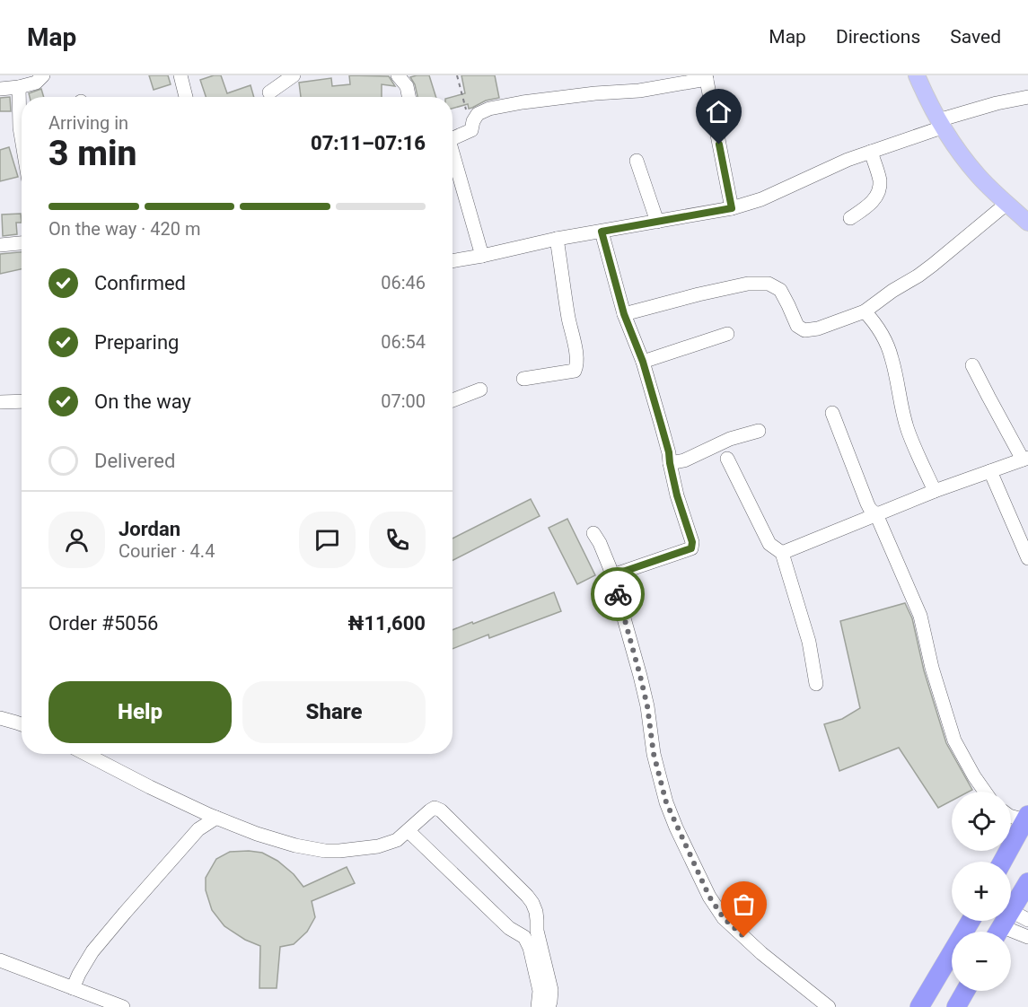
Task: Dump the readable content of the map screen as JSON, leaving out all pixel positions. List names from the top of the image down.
{
  "page": {
    "header": "Map",
    "nav": ["Map", "Directions", "Saved"],
    "heading": ["3 min", "Arriving in", "07:11–07:16"],
    "panel": [
      "Jordan",
      "Courier · 4.4",
      "Order #5056",
      "₦11,600"
    ],
    "bar": "On the way · 420 m",
    "list": [
      ["Confirmed", "06:46"],
      ["Preparing", "06:54"],
      ["On the way", "07:00"],
      "Delivered"
    ],
    "buttons": ["Help", "Share"],
    "map_buttons": ["+", "−"]
  }
}
